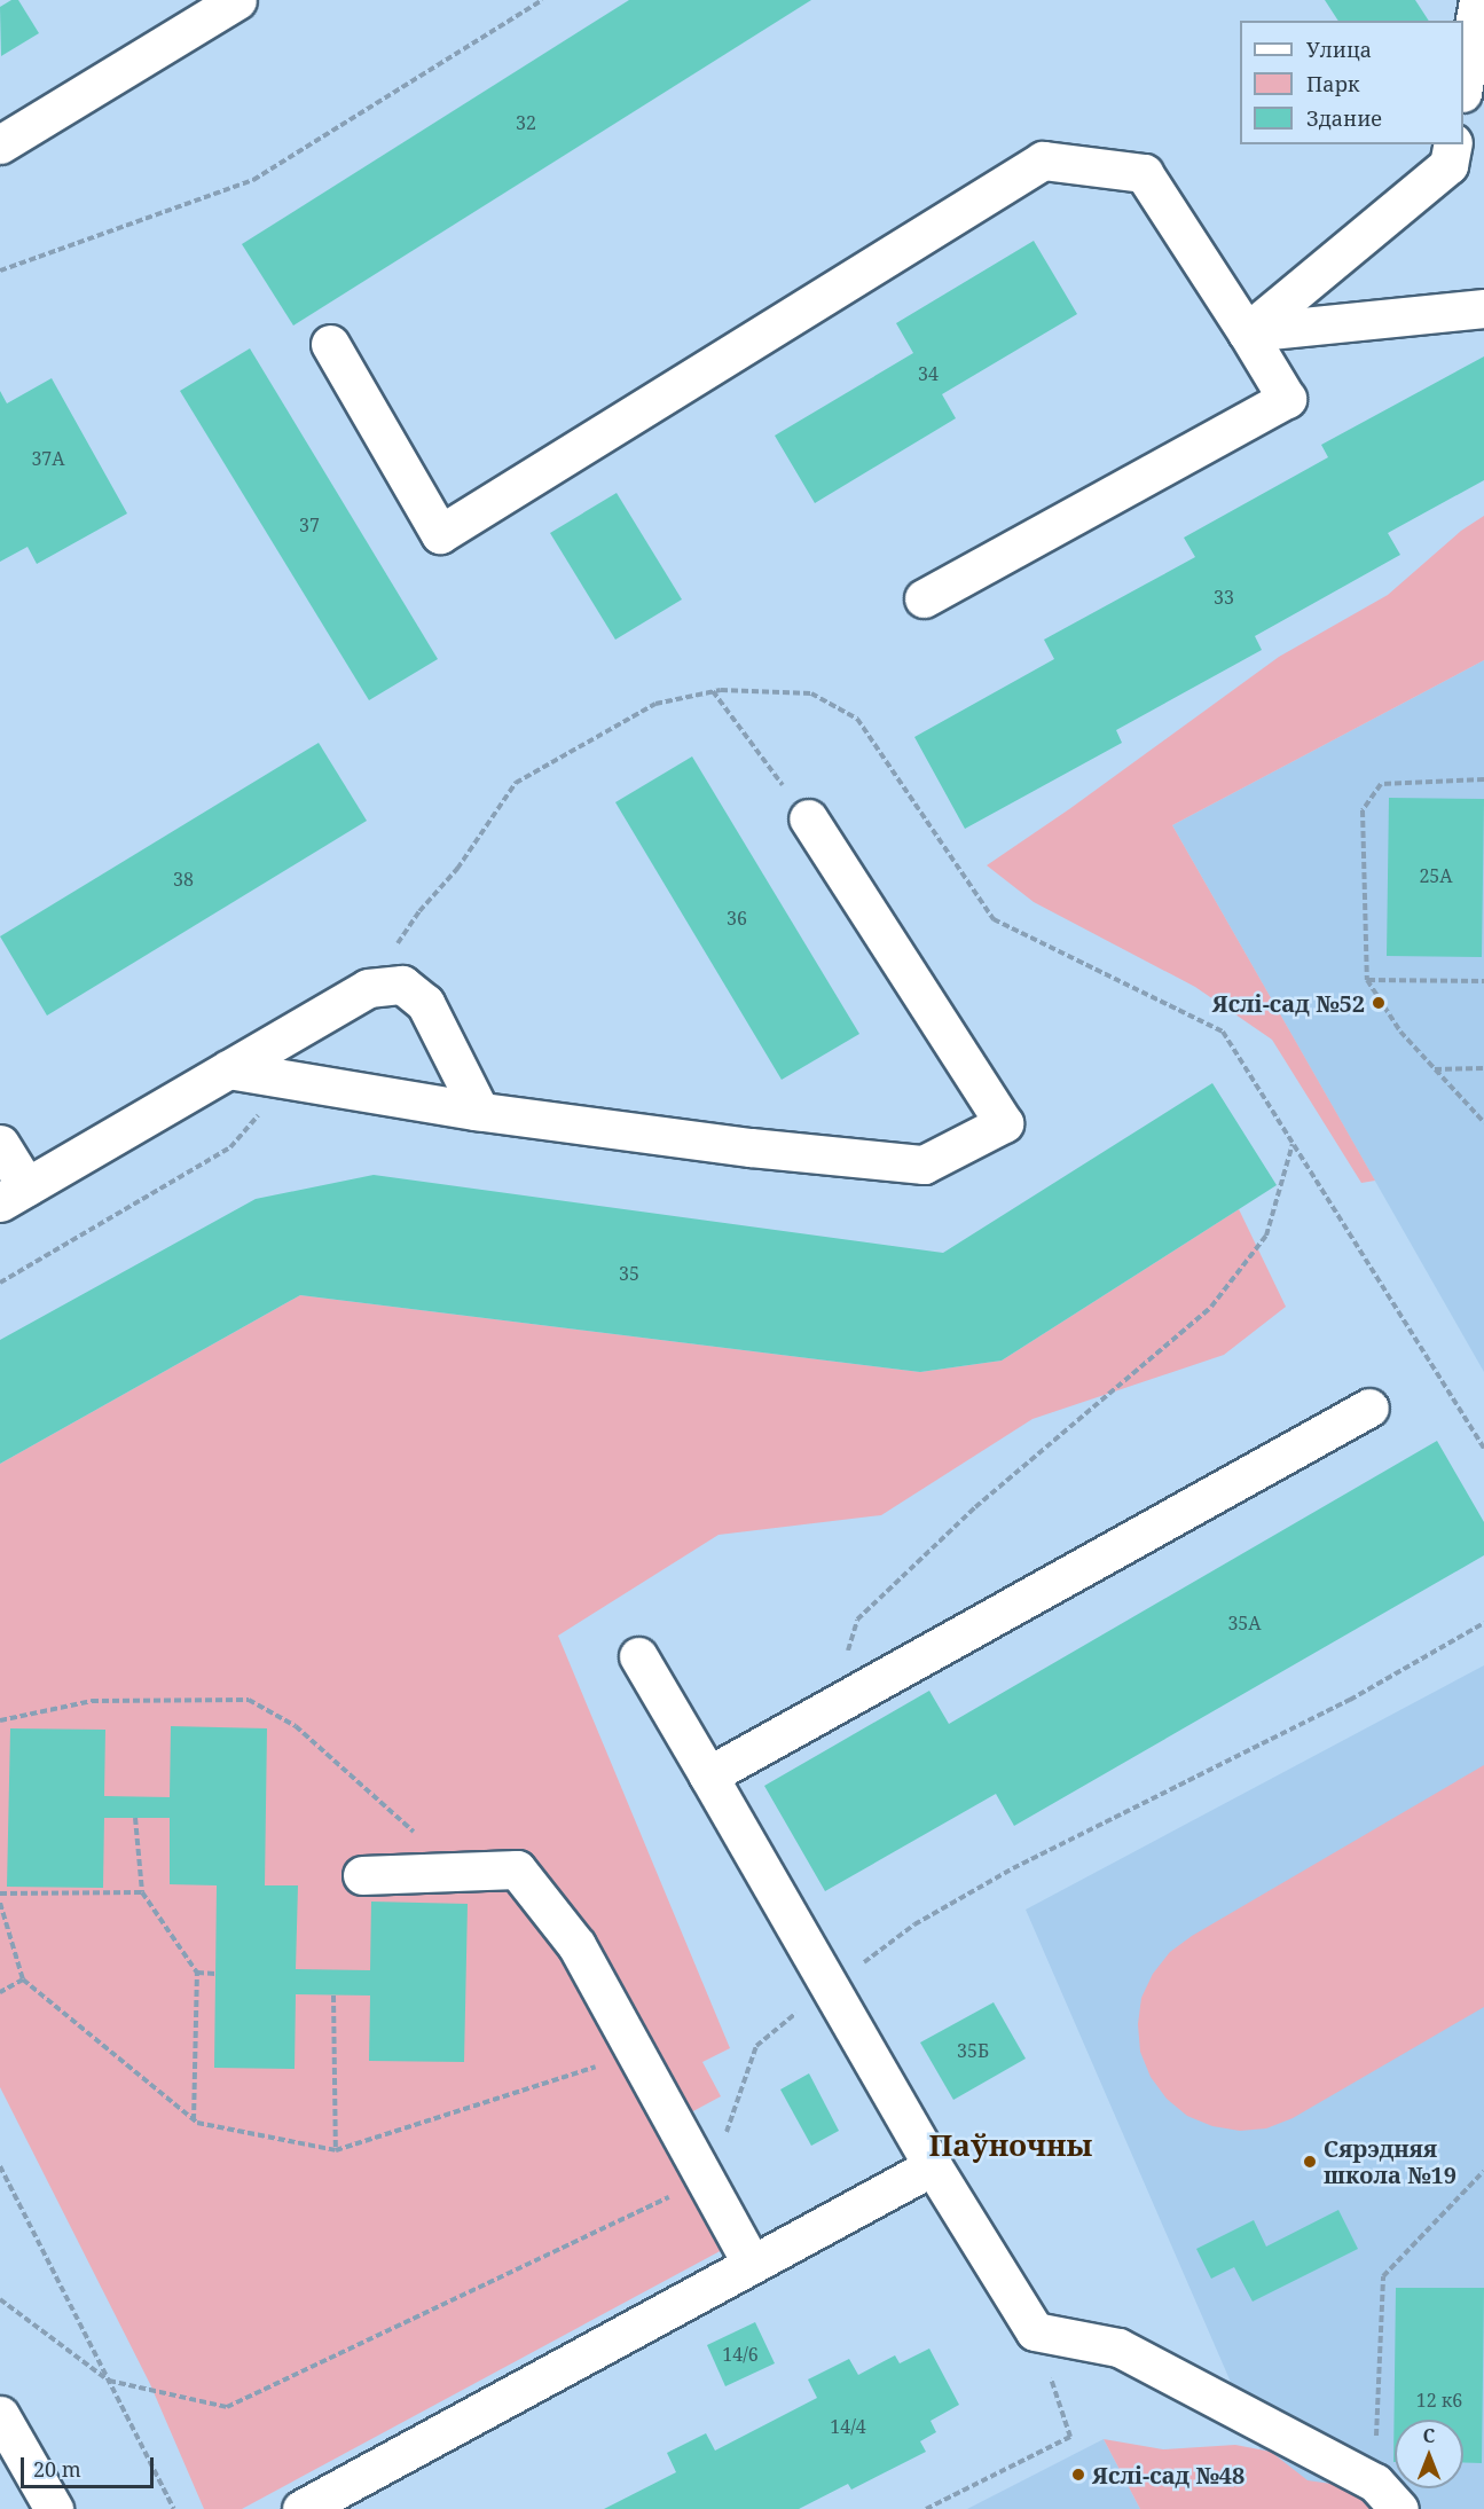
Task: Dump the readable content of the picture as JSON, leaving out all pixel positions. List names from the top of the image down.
{
  "districts": ["Паўночны"],
  "places": ["Яслі-сад №52", "Сярэдняя школа №19", "Яслі-сад №48"],
  "house_numbers": [
    "32",
    "34",
    "37А",
    "37",
    "33",
    "25А",
    "38",
    "36",
    "35",
    "35А",
    "35Б",
    "14/6",
    "12 к6",
    "14/4"
  ],
  "legend": ["Улица", "Парк", "Здание"],
  "scale_bar": "20 m",
  "north": "top"
}
